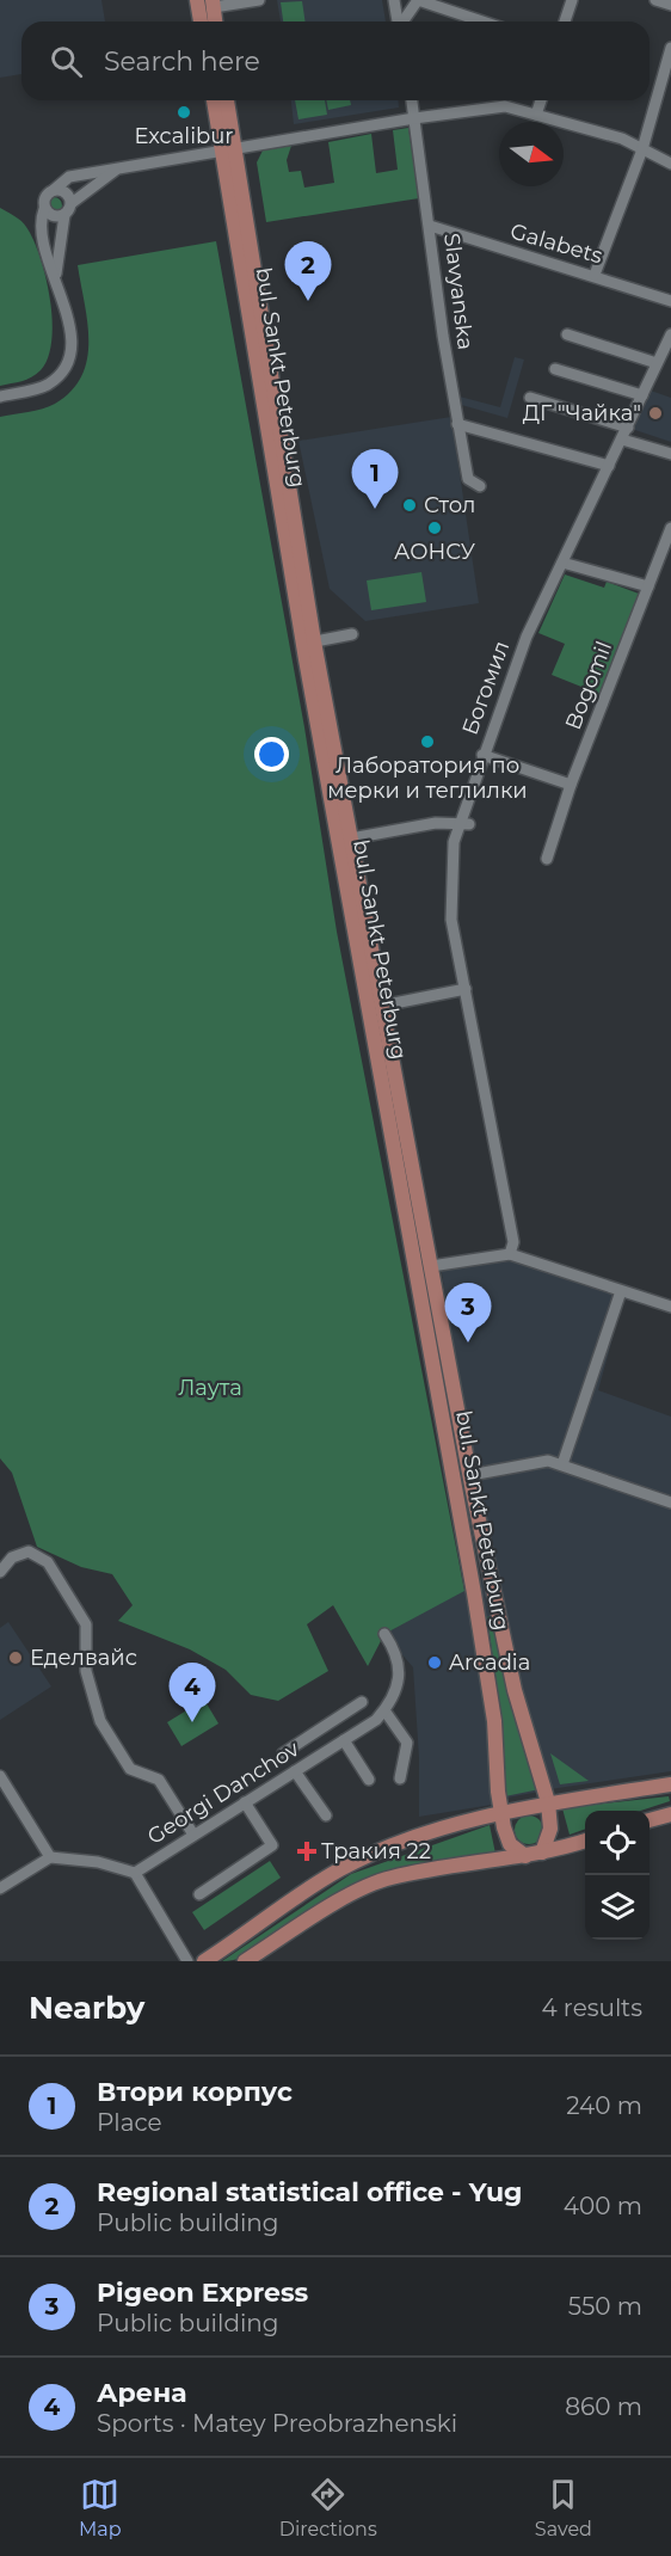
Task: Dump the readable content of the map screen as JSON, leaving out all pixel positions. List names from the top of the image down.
{
  "streets": {
    "main road": ["bul. Sankt Peterburg"],
    "street": [
      "Galabets",
      "Slavyanska",
      "Bogomil",
      "Georgi Danchov"
    ]
  },
  "crossings": [
    ["Galabets", "Slavyanska"]
  ],
  "parks": ["Лаута"],
  "places": {
    "other": [
      "Excalibur",
      "ДГ \"Чайка\"",
      "Стол",
      "АОНСУ",
      "Лаборатория по мерки и теглилки",
      "Еделвайс",
      "Arcadia"
    ],
    "health": ["Тракия 22"]
  },
  "north": "right",
  "page": {
    "search": "Search here",
    "pins": [
      "2",
      "1",
      "3",
      "4"
    ],
    "heading": ["Nearby", "4 results"],
    "list": [
      {
        "mark": "1",
        "name": "Втори корпус",
        "note": "Place",
        "value": "240 m"
      },
      {
        "mark": "2",
        "name": "Regional statistical office - Yug",
        "note": "Public building",
        "value": "400 m"
      },
      {
        "mark": "3",
        "name": "Pigeon Express",
        "note": "Public building",
        "value": "550 m"
      },
      {
        "mark": "4",
        "name": "Арена",
        "note": "Sports · Matey Preobrazhenski",
        "value": "860 m"
      }
    ],
    "nav": ["Map", "Directions", "Saved"]
  }
}
